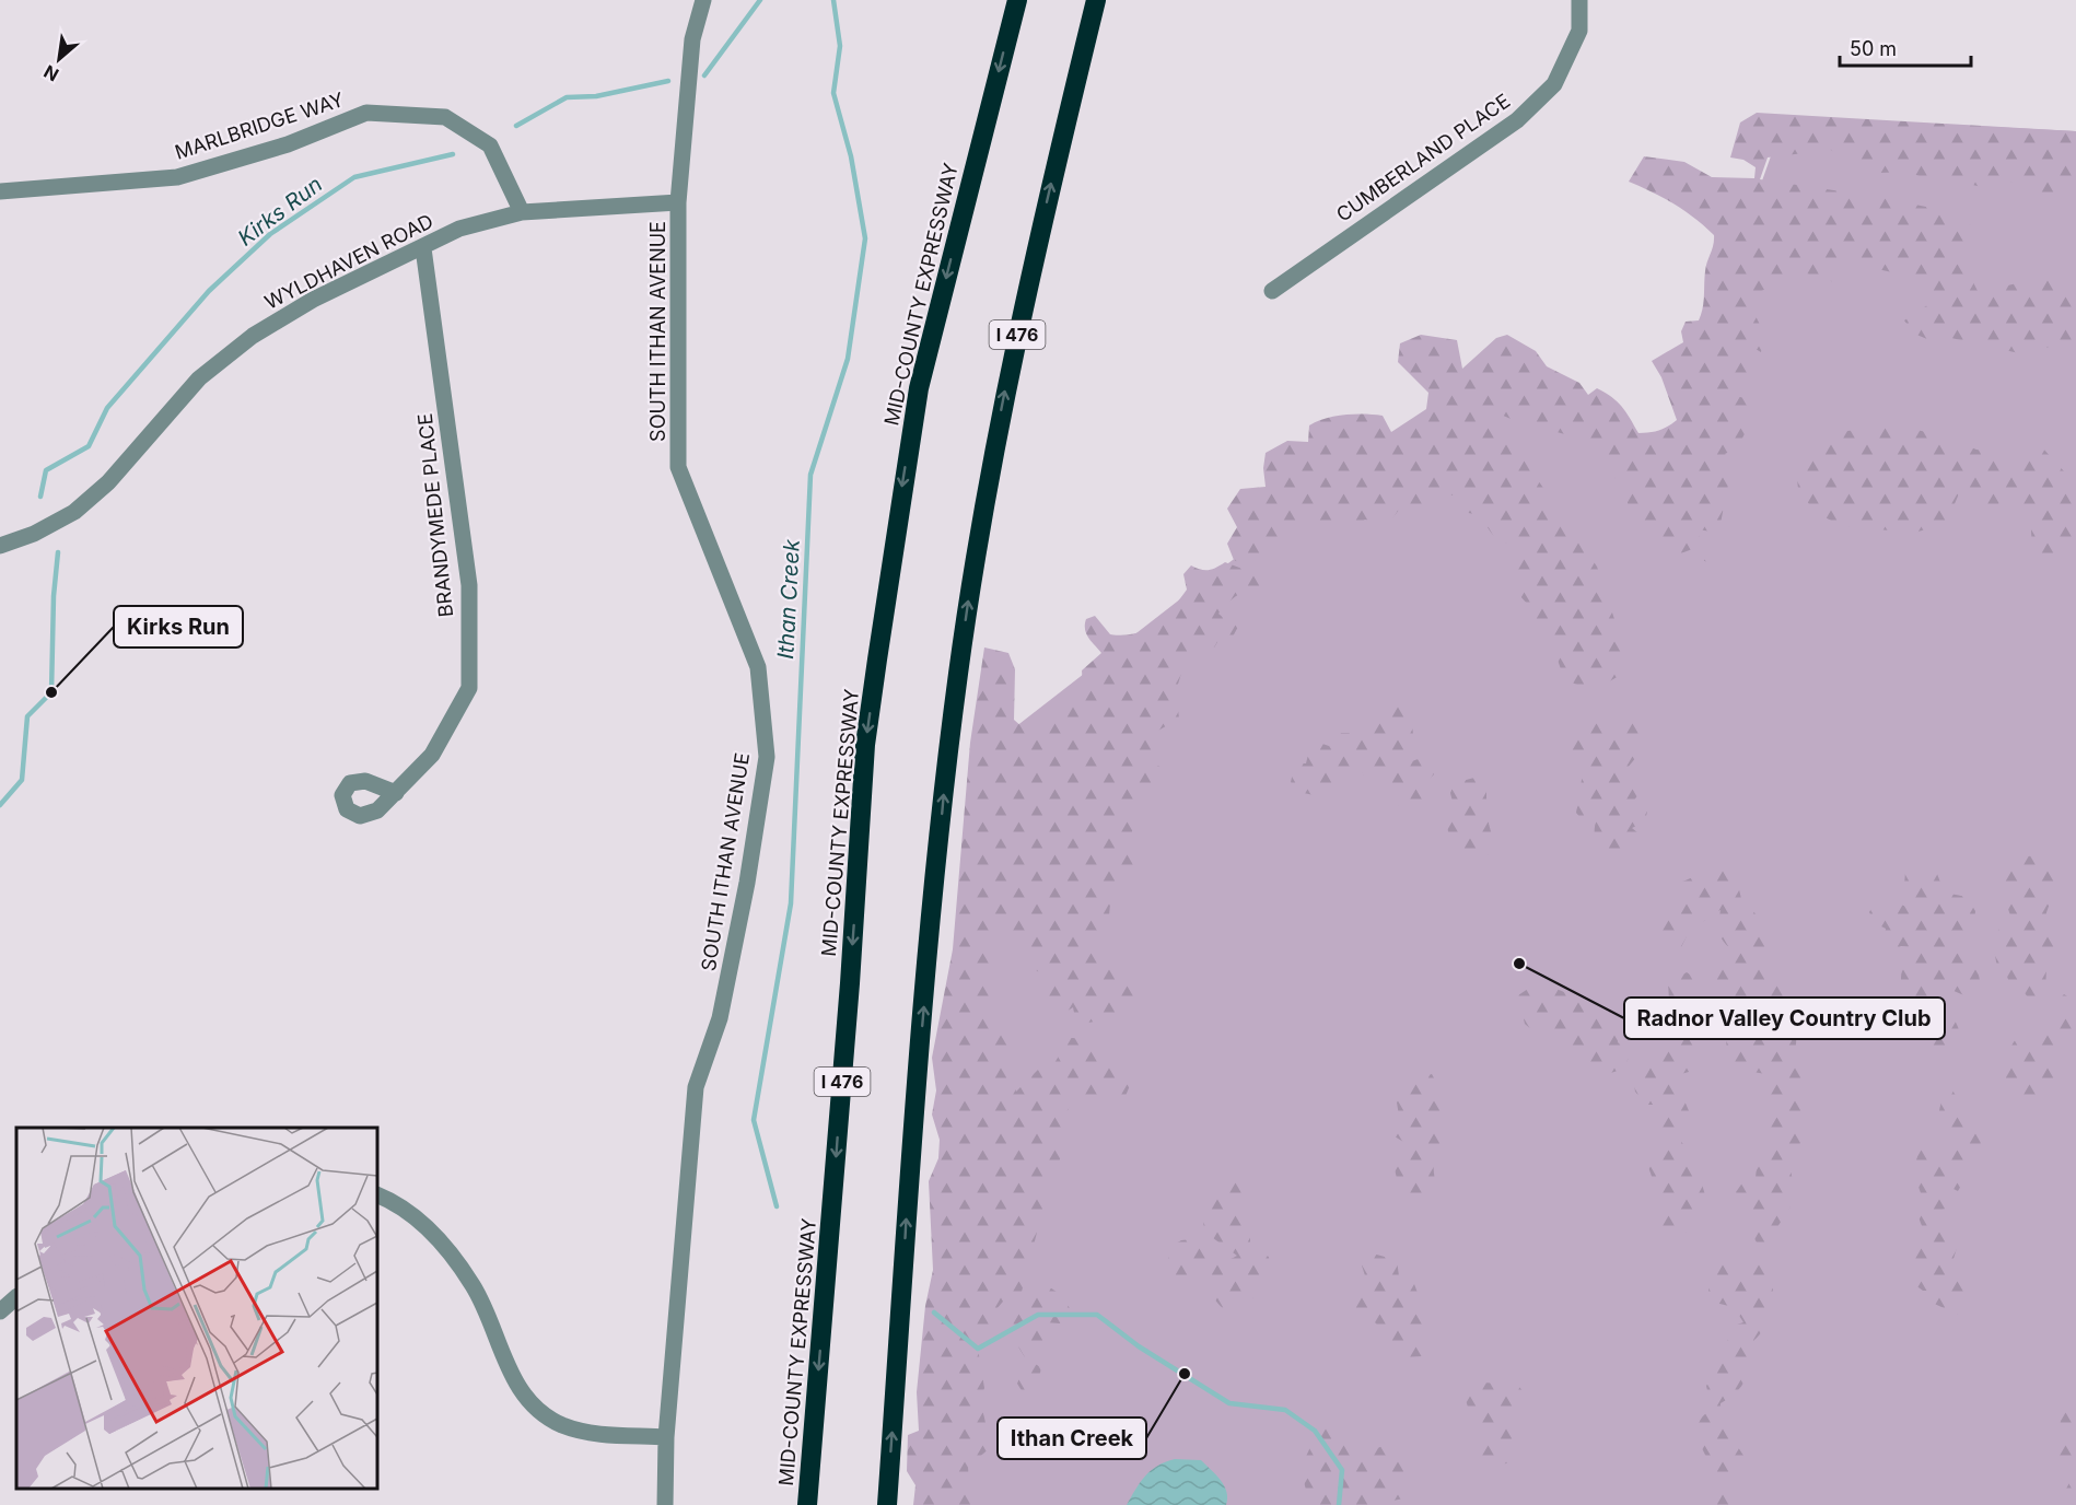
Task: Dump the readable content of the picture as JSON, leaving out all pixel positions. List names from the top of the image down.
{
  "streets": {
    "highway": ["MID-COUNTY EXPRESSWAY", "I 476"],
    "street": [
      "MARLBRIDGE WAY",
      "CUMBERLAND PLACE",
      "WYLDHAVEN ROAD",
      "SOUTH ITHAN AVENUE",
      "BRANDYMEDE PLACE"
    ]
  },
  "crossings": [
    ["MARLBRIDGE WAY", "WYLDHAVEN ROAD"],
    ["WYLDHAVEN ROAD", "SOUTH ITHAN AVENUE"],
    ["WYLDHAVEN ROAD", "BRANDYMEDE PLACE"]
  ],
  "water": ["Kirks Run", "Ithan Creek"],
  "places": ["Kirks Run", "Radnor Valley Country Club", "Ithan Creek"],
  "scale_bar": "50 m",
  "north": "bottom left"
}
